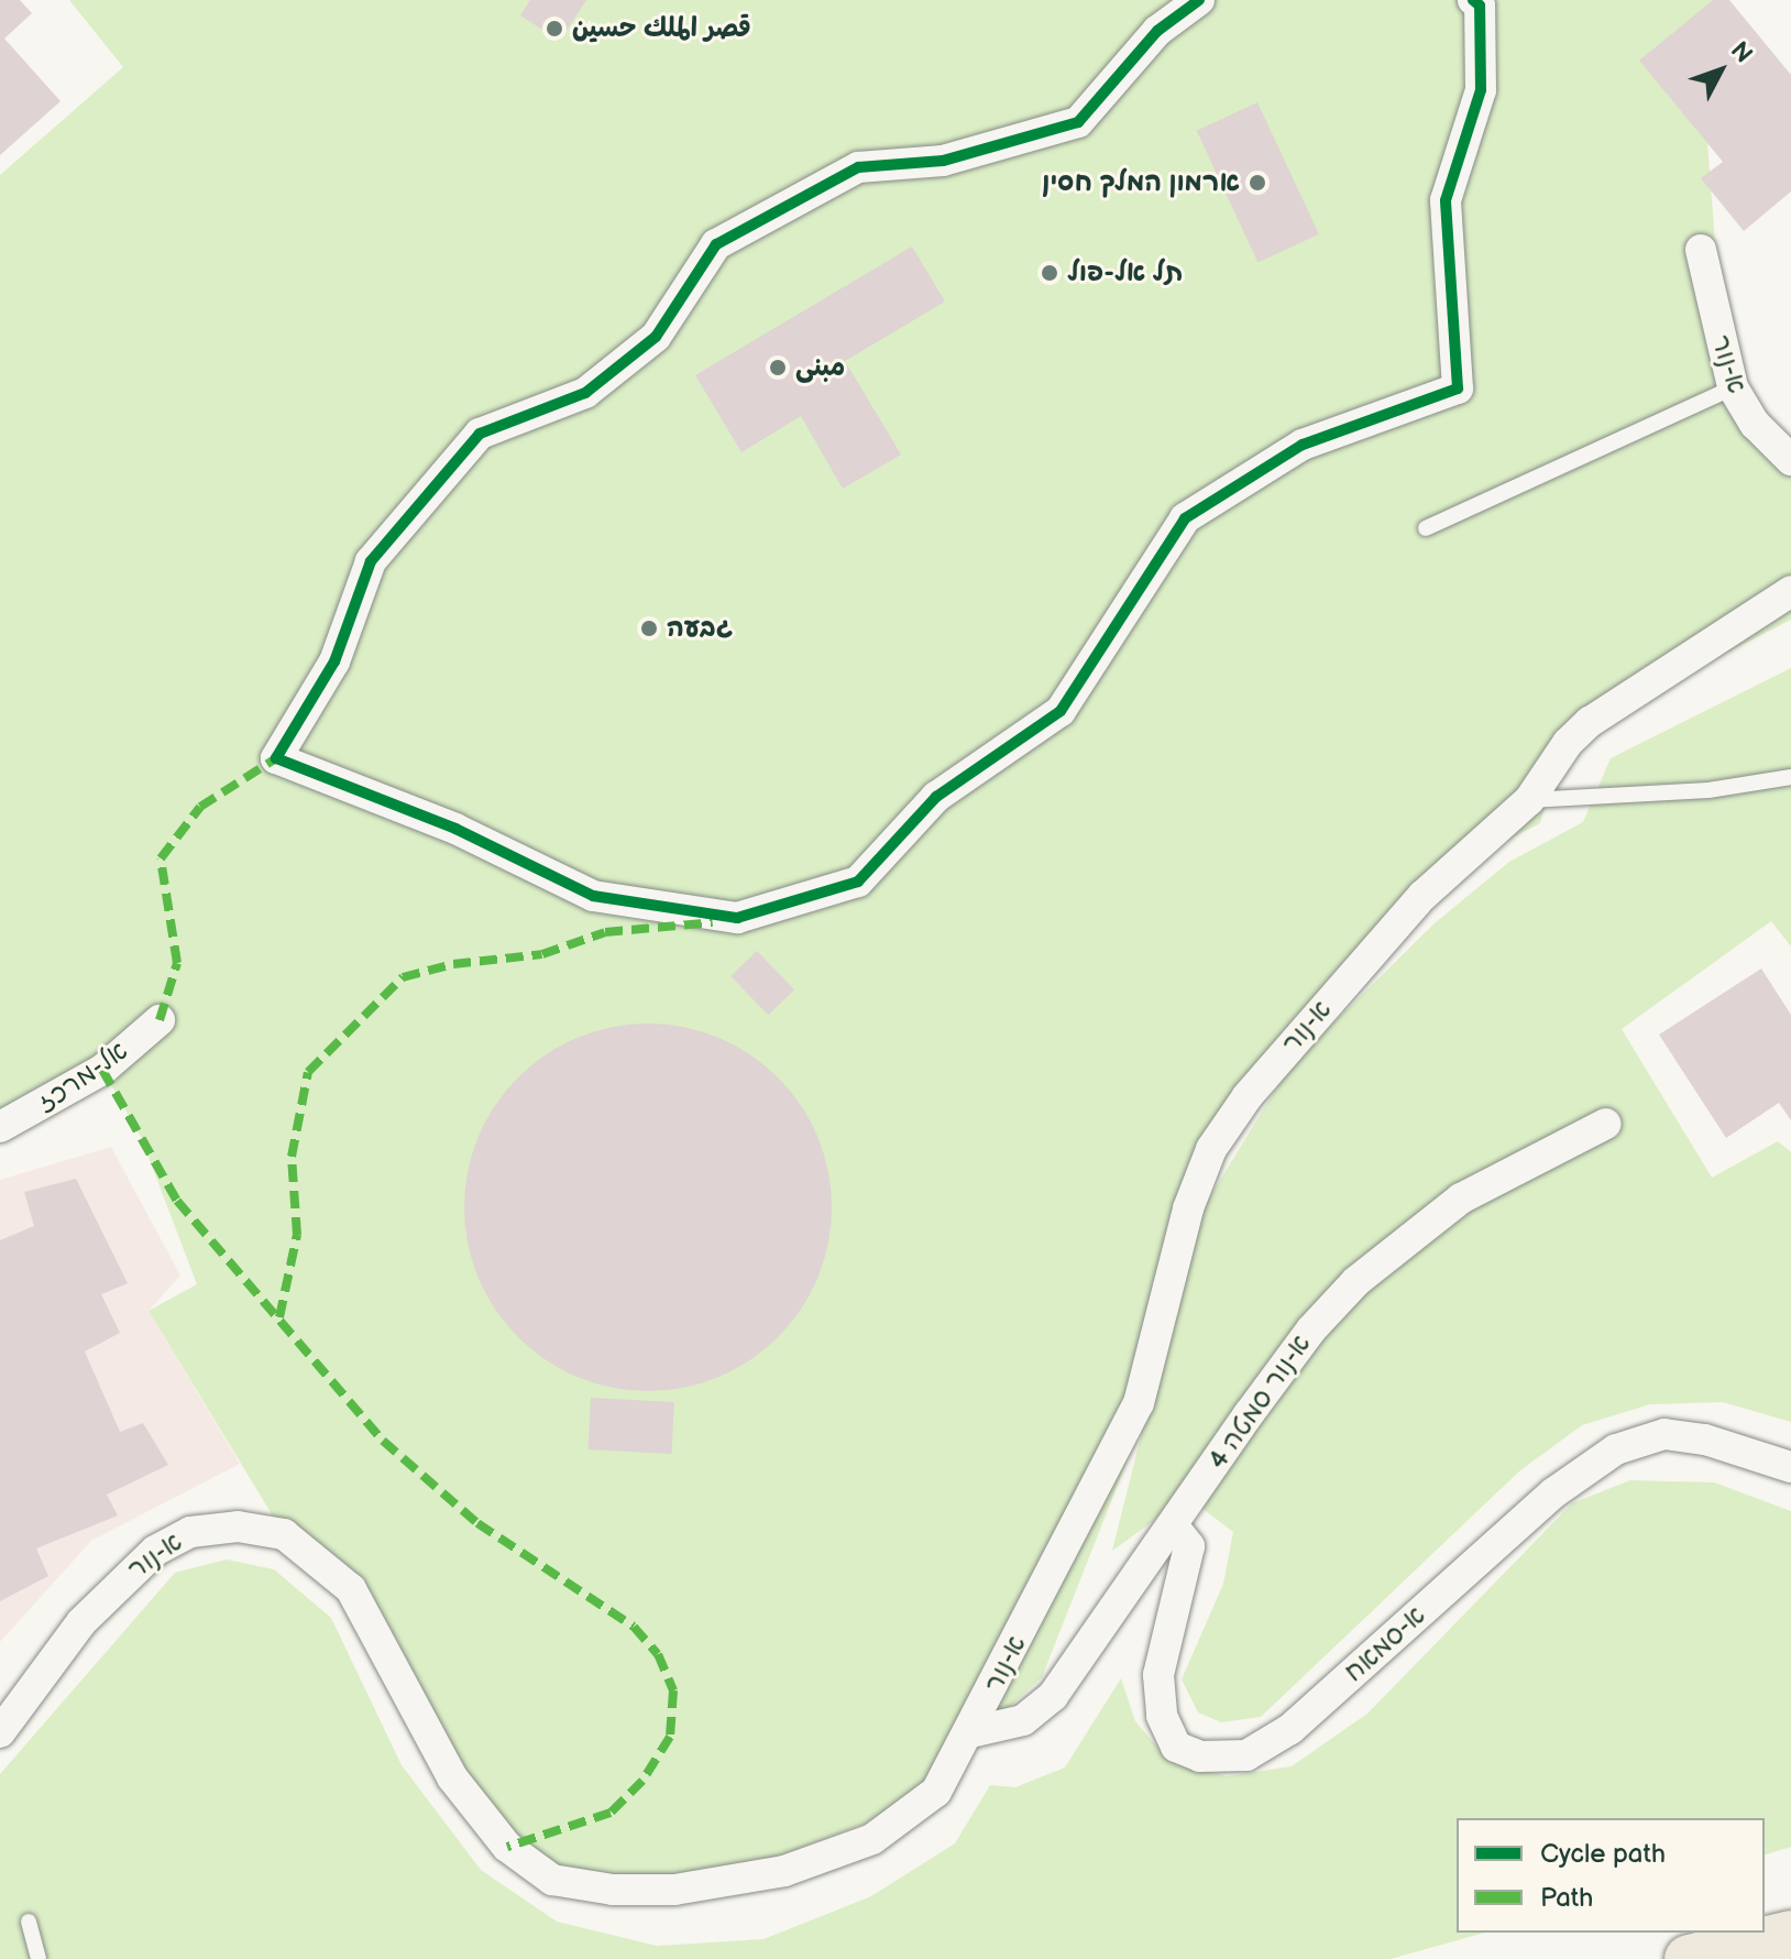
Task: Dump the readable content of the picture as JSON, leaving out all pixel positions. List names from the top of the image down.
{
  "streets": {
    "street": [
      "א-נור",
      "אל-מרכז",
      "א-נור סמטה 4",
      "א-סמאח"
    ]
  },
  "crossings": [
    ["א-נור", "א-נור סמטה 4"],
    ["א-נור סמטה 4", "א-סמאח"]
  ],
  "places": [
    "قصر الملك حسين",
    "ארמון המלך חסין",
    "תל אל-פול",
    "مبنى",
    "גבעה"
  ],
  "legend": ["Cycle path", "Path"],
  "north": "top right"
}
